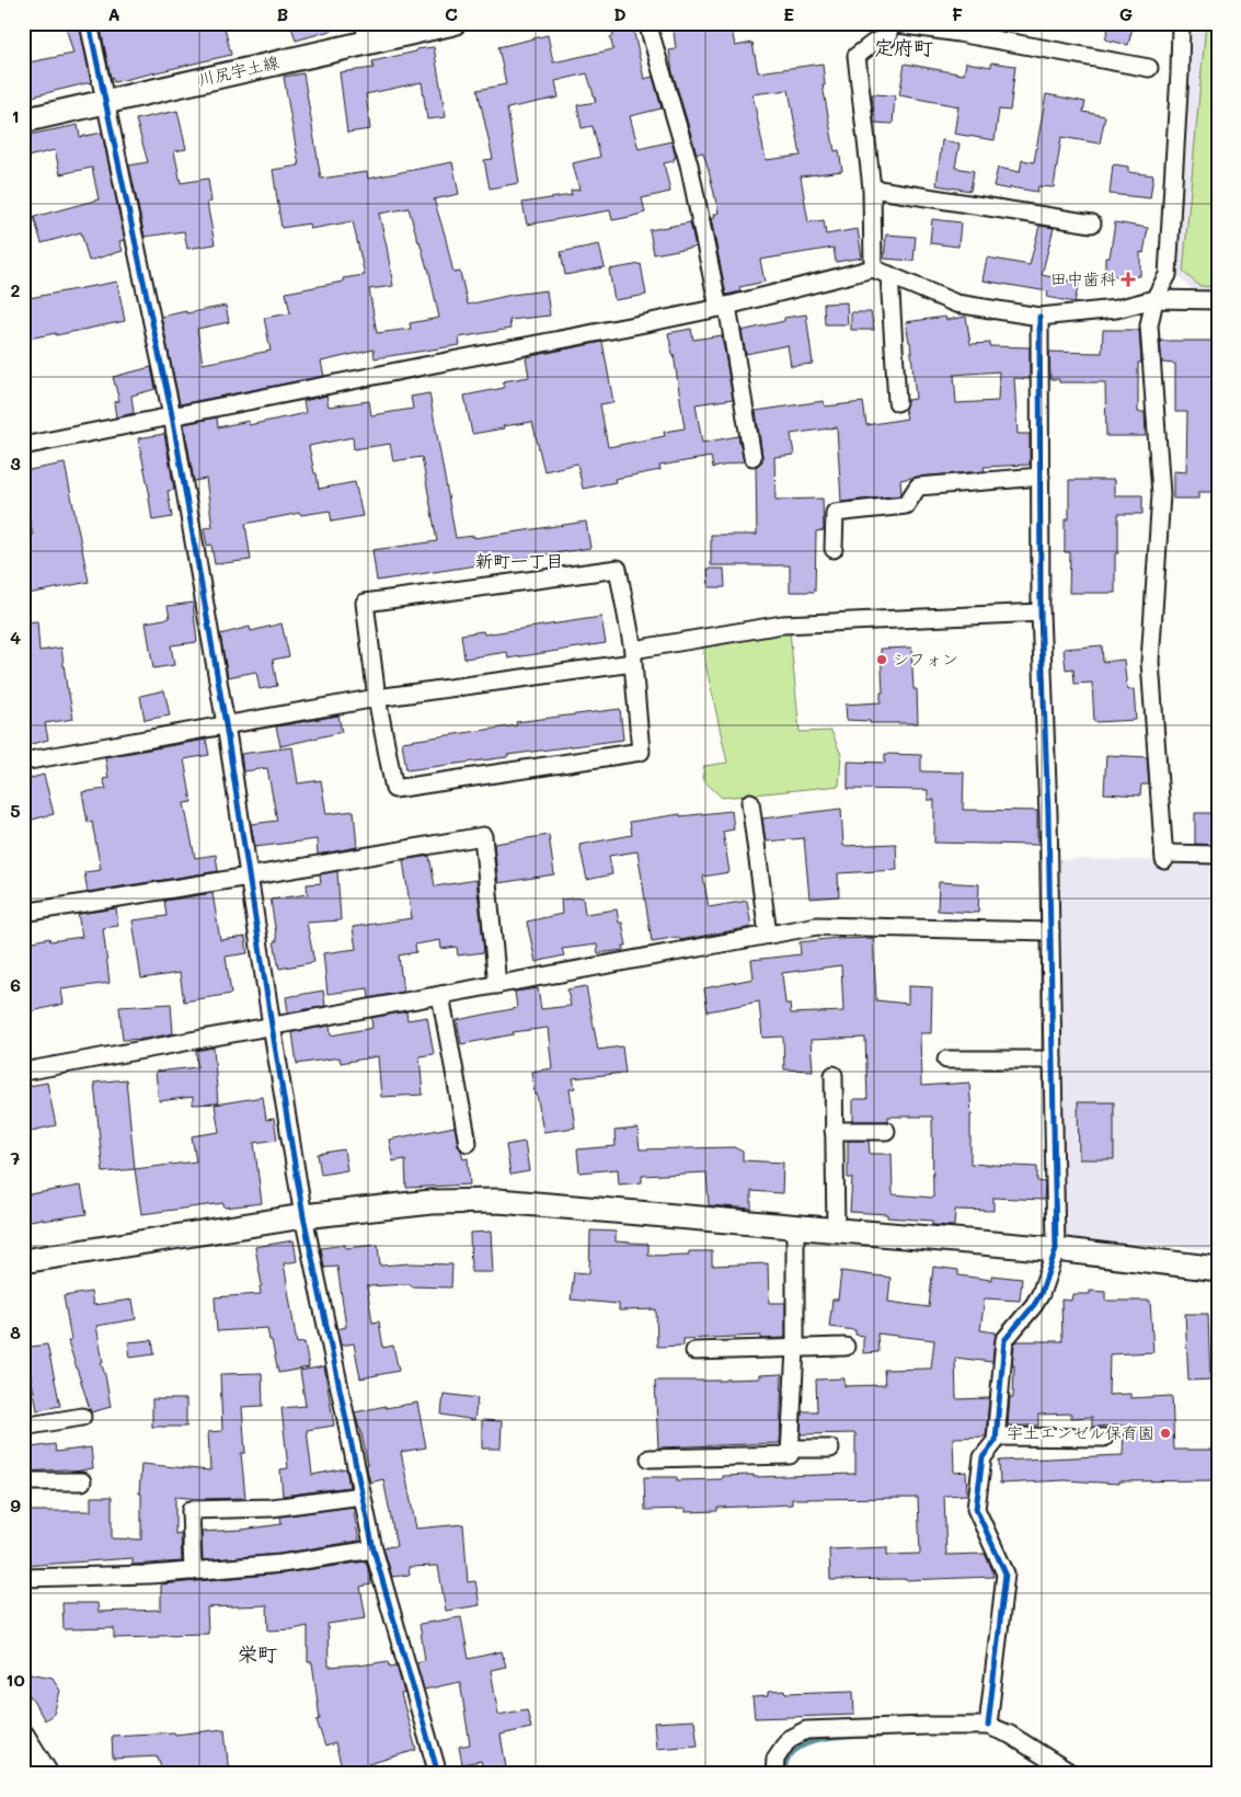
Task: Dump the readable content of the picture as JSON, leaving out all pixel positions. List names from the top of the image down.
{
  "streets": {
    "street": ["川尻宇土線"]
  },
  "districts": ["定府町", "新町一丁目", "栄町"],
  "places": {
    "health": ["田中歯科"],
    "other": ["シフォン", "宇土エンゼル保育園"]
  },
  "grid": {
    "columns": [
      "A",
      "B",
      "C",
      "D",
      "E",
      "F",
      "G"
    ],
    "rows": [
      "1",
      "2",
      "3",
      "4",
      "5",
      "6",
      "7",
      "8",
      "9",
      "10"
    ]
  }
}
